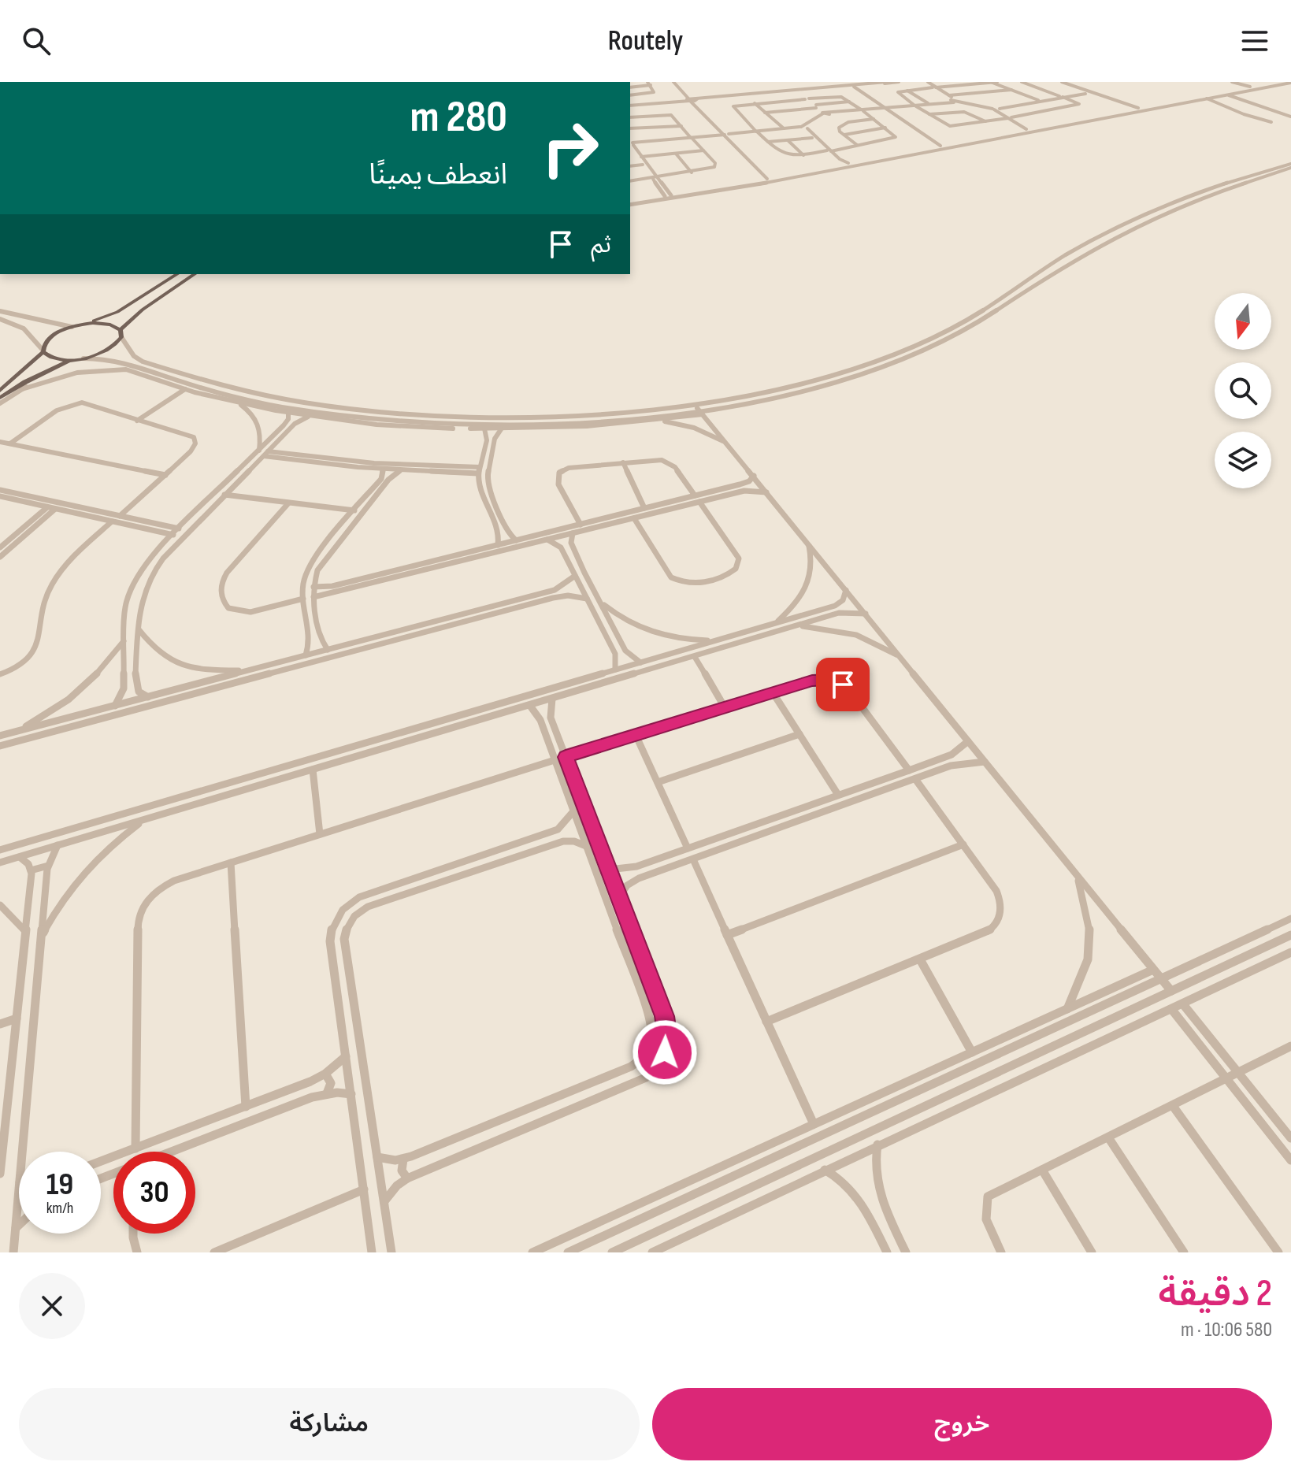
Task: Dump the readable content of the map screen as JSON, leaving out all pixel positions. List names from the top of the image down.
{
  "north": "bottom",
  "page": {
    "header": "Routely",
    "turn": ["280 m", "انعطف يمينًا"],
    "then": "ثم",
    "speed": "19 km/h",
    "limit": "30",
    "heading": ["2 دقيقة", "580 m · 10:06"],
    "buttons": ["خروج", "مشاركة"]
  }
}
